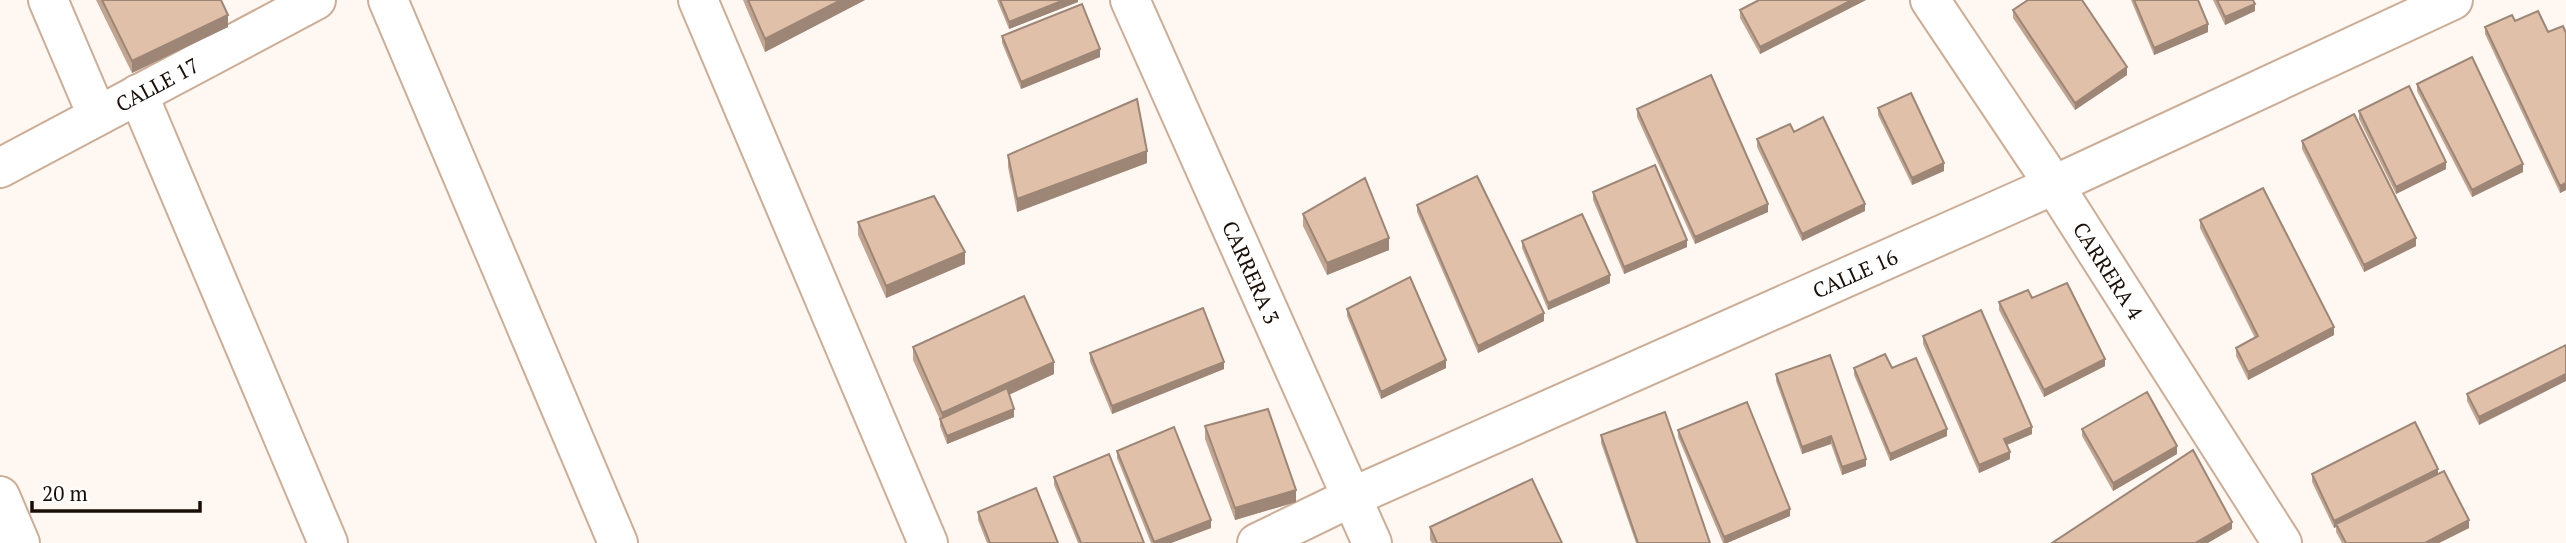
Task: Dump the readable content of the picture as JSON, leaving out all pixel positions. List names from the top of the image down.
{
  "streets": {
    "street": [
      "CALLE 17",
      "CARRERA 4",
      "CARRERA 3",
      "CALLE 16"
    ]
  },
  "crossings": [
    ["CARRERA 4", "CALLE 16"],
    ["CARRERA 3", "CALLE 16"]
  ],
  "scale_bar": "20 m"
}
